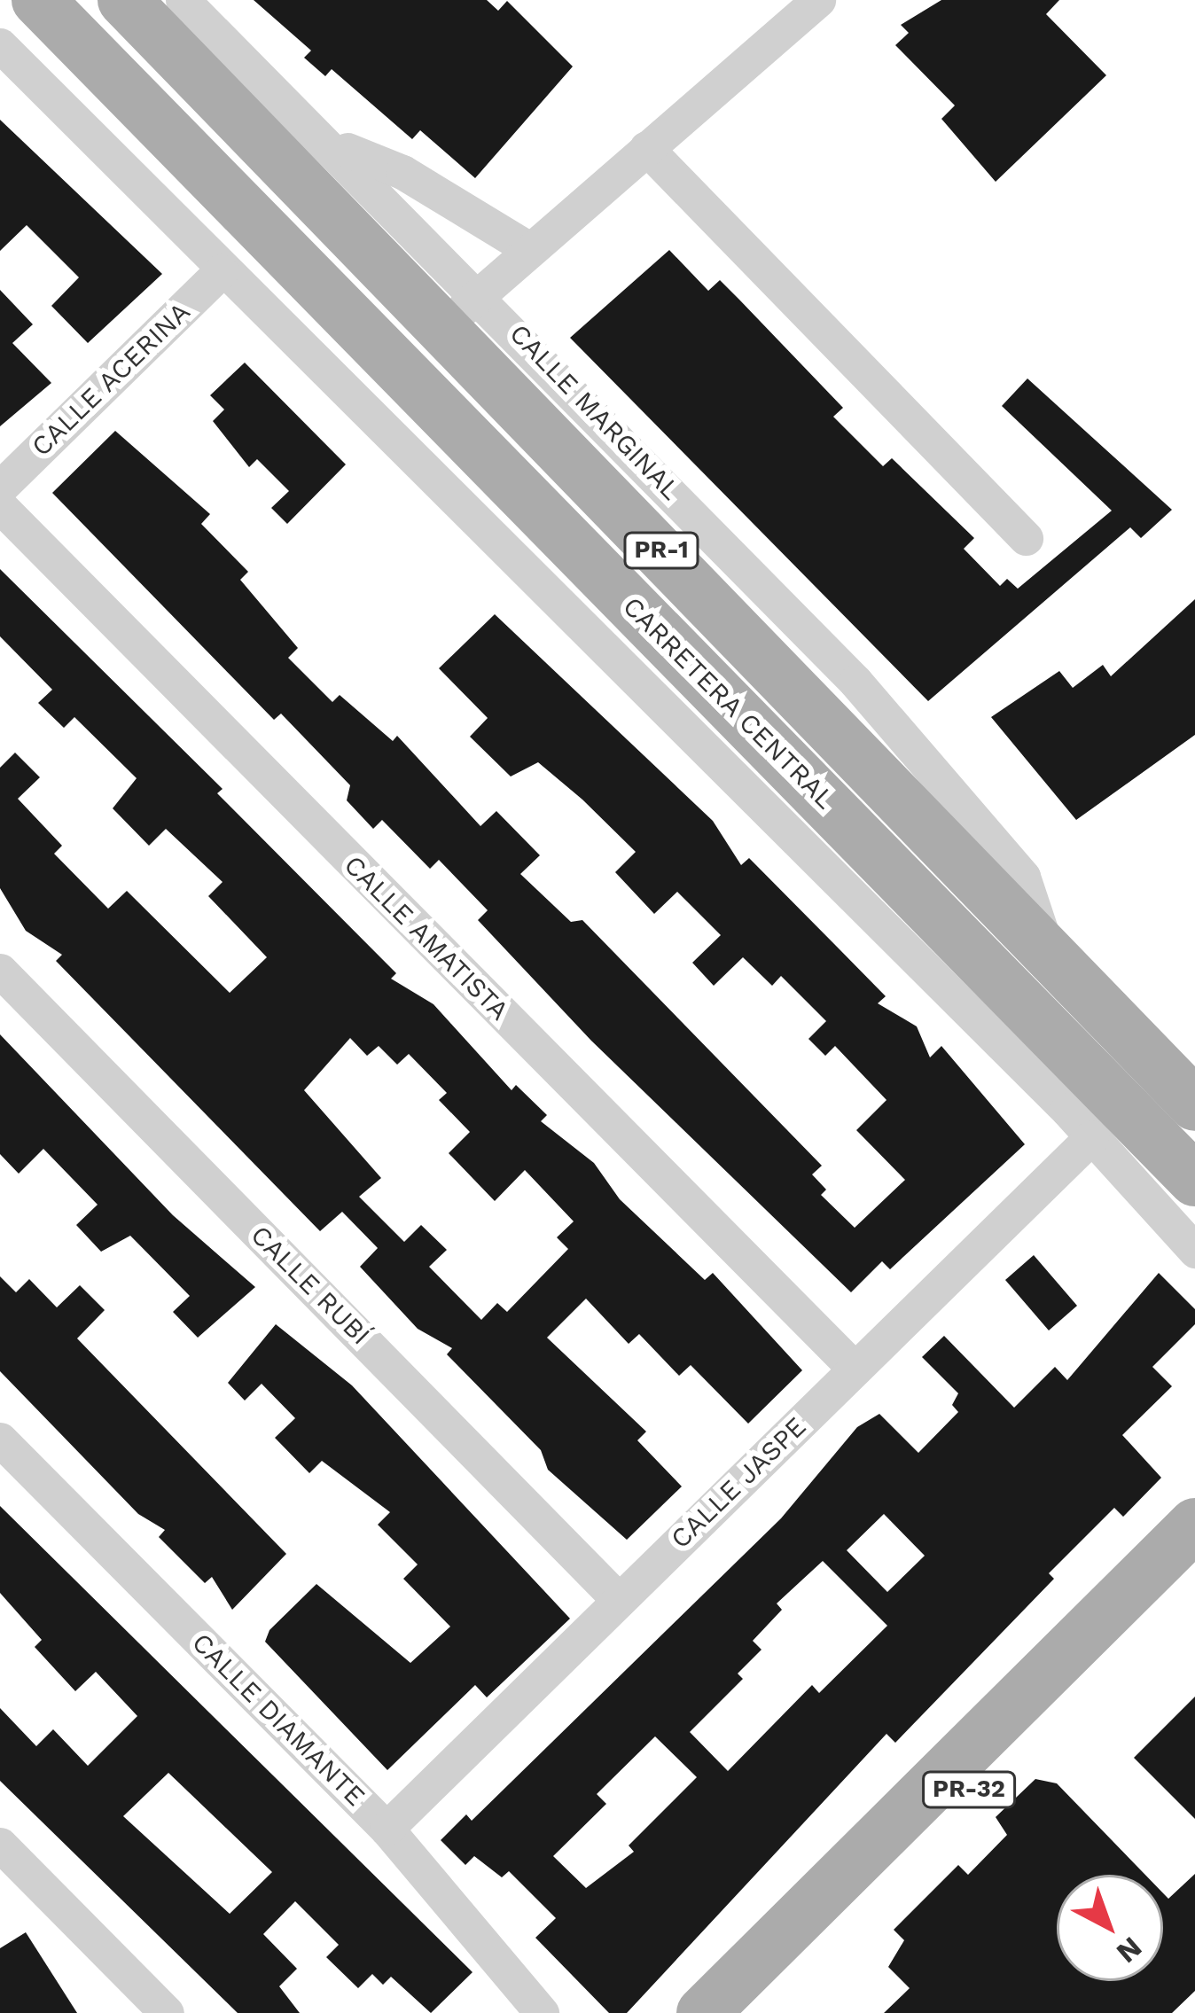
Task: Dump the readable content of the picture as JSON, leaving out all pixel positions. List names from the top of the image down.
{
  "streets": {
    "main road": ["PR-1", "CARRETERA CENTRAL", "PR-32"],
    "street": [
      "CALLE ACERINA",
      "CALLE AMATISTA",
      "CALLE RUBÍ",
      "CALLE JASPE",
      "CALLE DIAMANTE"
    ]
  },
  "crossings": [
    ["CALLE AMATISTA", "CALLE JASPE"],
    ["CALLE RUBÍ", "CALLE JASPE"],
    ["CALLE JASPE", "CALLE DIAMANTE"]
  ],
  "north": "bottom right"
}
